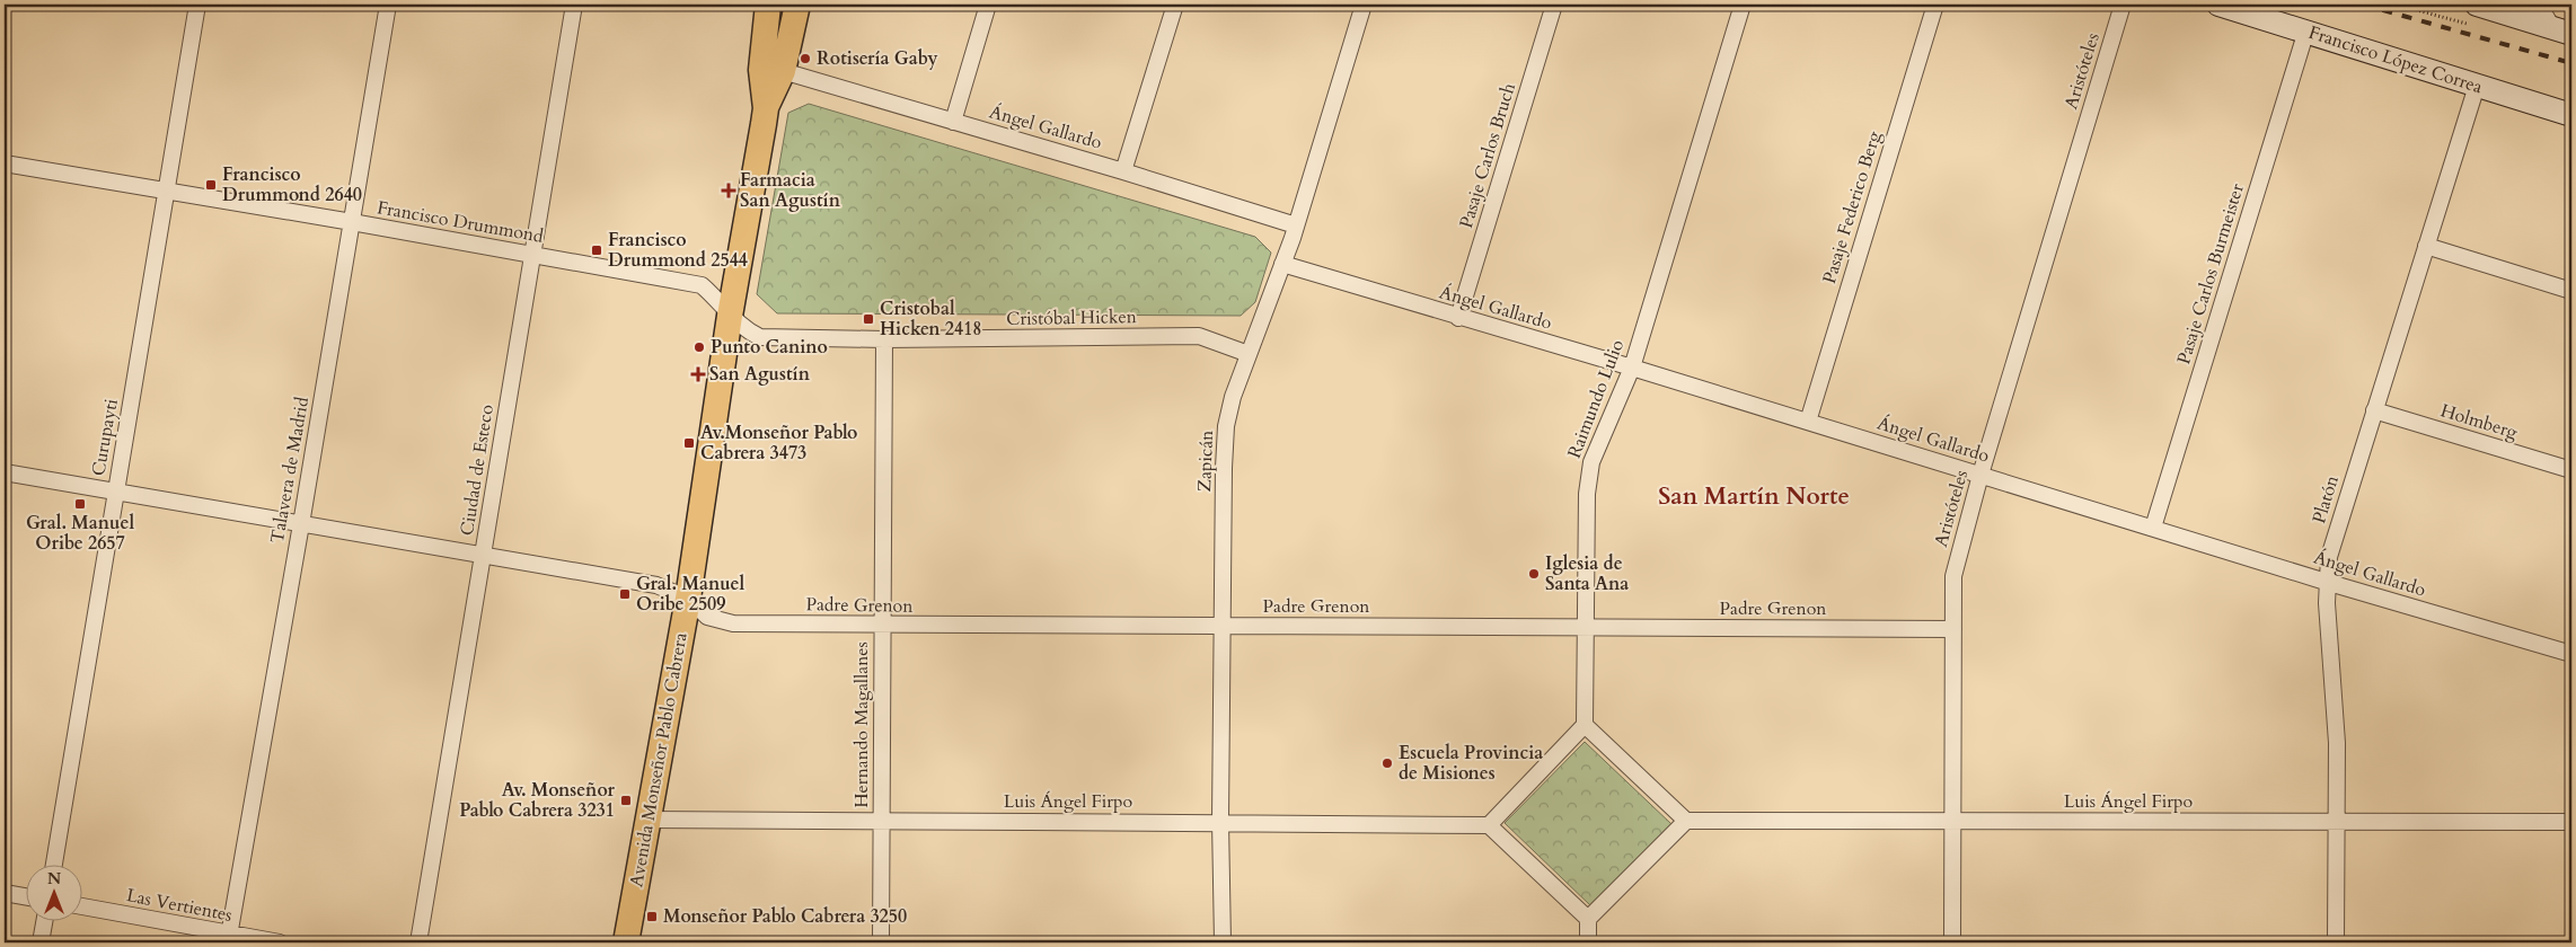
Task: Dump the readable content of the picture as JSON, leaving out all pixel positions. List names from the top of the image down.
{
  "streets": {
    "main road": ["Francisco López Correa", "Avenida Monseñor Pablo Cabrera"],
    "street": [
      "Aristóteles",
      "Ángel Gallardo",
      "Pasaje Carlos Bruch",
      "Pasaje Federico Berg",
      "Francisco Drummond",
      "Pasaje Carlos Burmeister",
      "Cristóbal Hicken",
      "Raimundo Lulio",
      "Holmberg",
      "Curupayti",
      "Zapicán",
      "Talavera de Madrid",
      "Ciudad de Esteco",
      "Platón",
      "Padre Grenon",
      "Hernando Magallanes",
      "Luis Ángel Firpo",
      "Las Vertientes"
    ]
  },
  "crossings": [
    ["Francisco López Correa", "Pasaje Carlos Burmeister"],
    ["Francisco López Correa", "Platón"],
    ["Aristóteles", "Ángel Gallardo"],
    ["Aristóteles", "Padre Grenon"],
    ["Aristóteles", "Luis Ángel Firpo"],
    ["Ángel Gallardo", "Pasaje Carlos Bruch"],
    ["Ángel Gallardo", "Pasaje Federico Berg"],
    ["Ángel Gallardo", "Pasaje Carlos Burmeister"],
    ["Ángel Gallardo", "Raimundo Lulio"],
    ["Ángel Gallardo", "Zapicán"],
    ["Ángel Gallardo", "Platón"],
    ["Ángel Gallardo", "Avenida Monseñor Pablo Cabrera"],
    ["Francisco Drummond", "Cristóbal Hicken"],
    ["Francisco Drummond", "Curupayti"],
    ["Francisco Drummond", "Talavera de Madrid"],
    ["Francisco Drummond", "Ciudad de Esteco"],
    ["Francisco Drummond", "Avenida Monseñor Pablo Cabrera"],
    ["Cristóbal Hicken", "Zapicán"],
    ["Cristóbal Hicken", "Hernando Magallanes"],
    ["Cristóbal Hicken", "Avenida Monseñor Pablo Cabrera"],
    ["Raimundo Lulio", "Padre Grenon"],
    ["Holmberg", "Platón"],
    ["Curupayti", "Padre Grenon"],
    ["Zapicán", "Padre Grenon"],
    ["Zapicán", "Luis Ángel Firpo"],
    ["Talavera de Madrid", "Padre Grenon"],
    ["Talavera de Madrid", "Las Vertientes"],
    ["Ciudad de Esteco", "Padre Grenon"],
    ["Platón", "Luis Ángel Firpo"],
    ["Padre Grenon", "Hernando Magallanes"],
    ["Padre Grenon", "Avenida Monseñor Pablo Cabrera"],
    ["Hernando Magallanes", "Luis Ángel Firpo"],
    ["Avenida Monseñor Pablo Cabrera", "Luis Ángel Firpo"]
  ],
  "districts": ["San Martín Norte"],
  "places": {
    "other": [
      "Rotisería Gaby",
      "Punto Canino",
      "Iglesia de Santa Ana",
      "Escuela Provincia de Misiones"
    ],
    "transit": [
      "Francisco Drummond 2640",
      "Francisco Drummond 2544",
      "Cristobal Hicken 2418",
      "Av.Monseñor Pablo Cabrera 3473",
      "Gral. Manuel Oribe 2657",
      "Gral. Manuel Oribe 2509",
      "Av. Monseñor Pablo Cabrera 3231",
      "Monseñor Pablo Cabrera 3250"
    ],
    "health": ["Farmacia San Agustín", "San Agustín"]
  },
  "north": "top"
}
